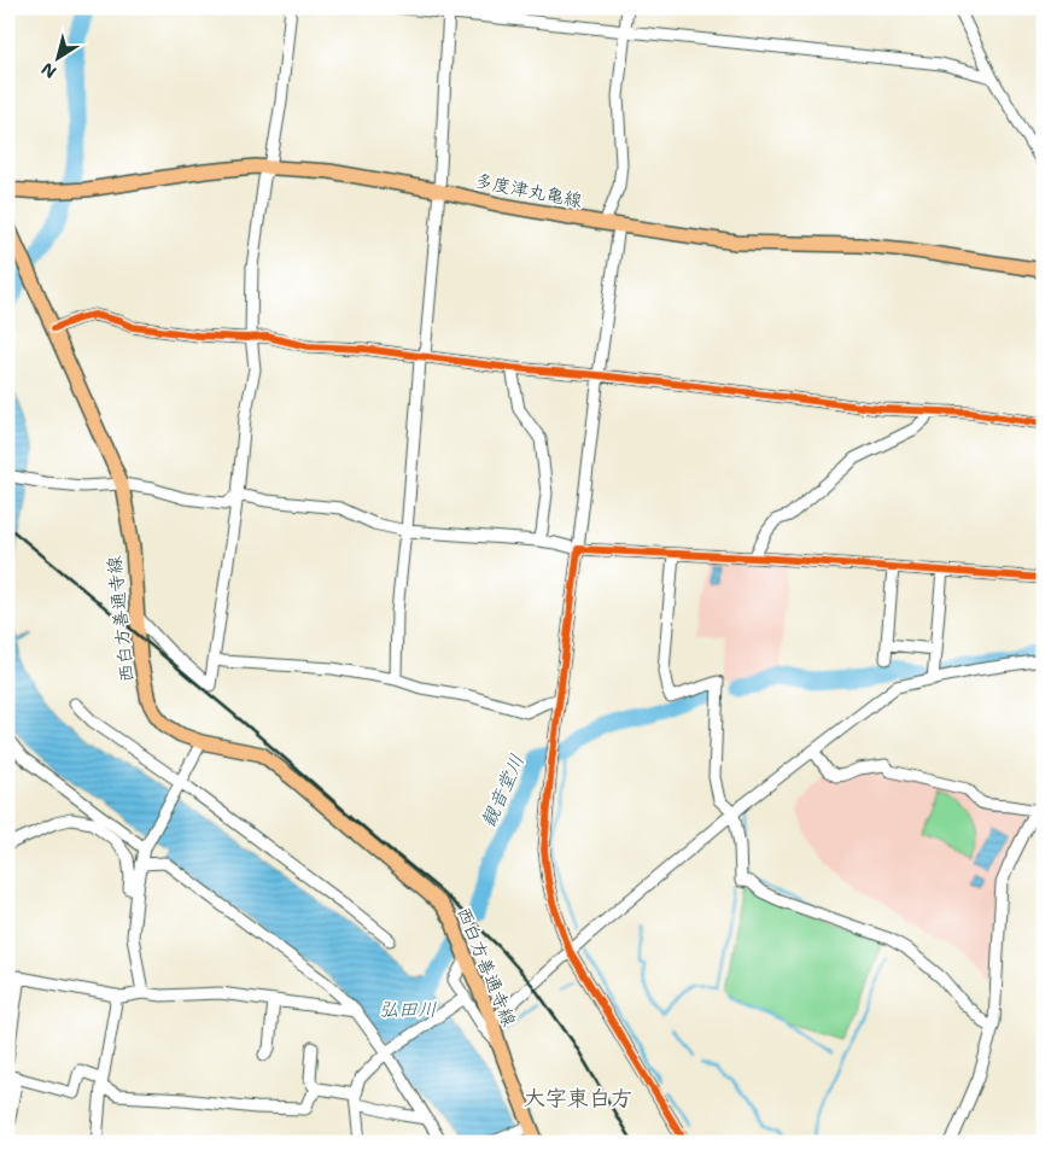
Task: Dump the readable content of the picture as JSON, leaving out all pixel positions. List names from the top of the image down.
{
  "streets": {
    "main road": ["多度津丸亀線", "西白方善通寺線"]
  },
  "districts": ["大字東白方"],
  "water": ["観音堂川", "弘田川"],
  "north": "bottom left"
}
